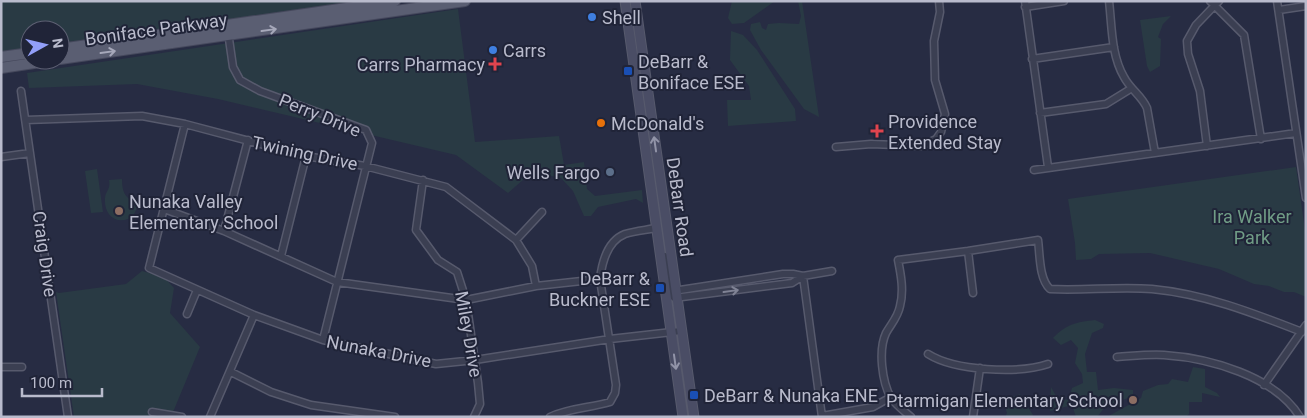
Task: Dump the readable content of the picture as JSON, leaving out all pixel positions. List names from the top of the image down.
{
  "streets": {
    "main road": ["Boniface Parkway", "DeBarr Road"],
    "street": [
      "Perry Drive",
      "Twining Drive",
      "Craig Drive",
      "Miley Drive",
      "Nunaka Drive"
    ]
  },
  "crossings": [
    ["Boniface Parkway", "Perry Drive"],
    ["Perry Drive", "Twining Drive"],
    ["Perry Drive", "Nunaka Drive"],
    ["Twining Drive", "Craig Drive"],
    ["Twining Drive", "Miley Drive"],
    ["DeBarr Road", "Nunaka Drive"],
    ["Miley Drive", "Nunaka Drive"]
  ],
  "parks": ["Ira Walker Park"],
  "places": {
    "other": [
      "Shell",
      "Carrs",
      "McDonald's",
      "Wells Fargo",
      "Nunaka Valley Elementary School",
      "Ptarmigan Elementary School"
    ],
    "health": ["Carrs Pharmacy", "Providence Extended Stay"],
    "transit": ["DeBarr & Boniface ESE", "DeBarr & Buckner ESE", "DeBarr & Nunaka ENE"]
  },
  "scale_bar": "100 m",
  "north": "right"
}
